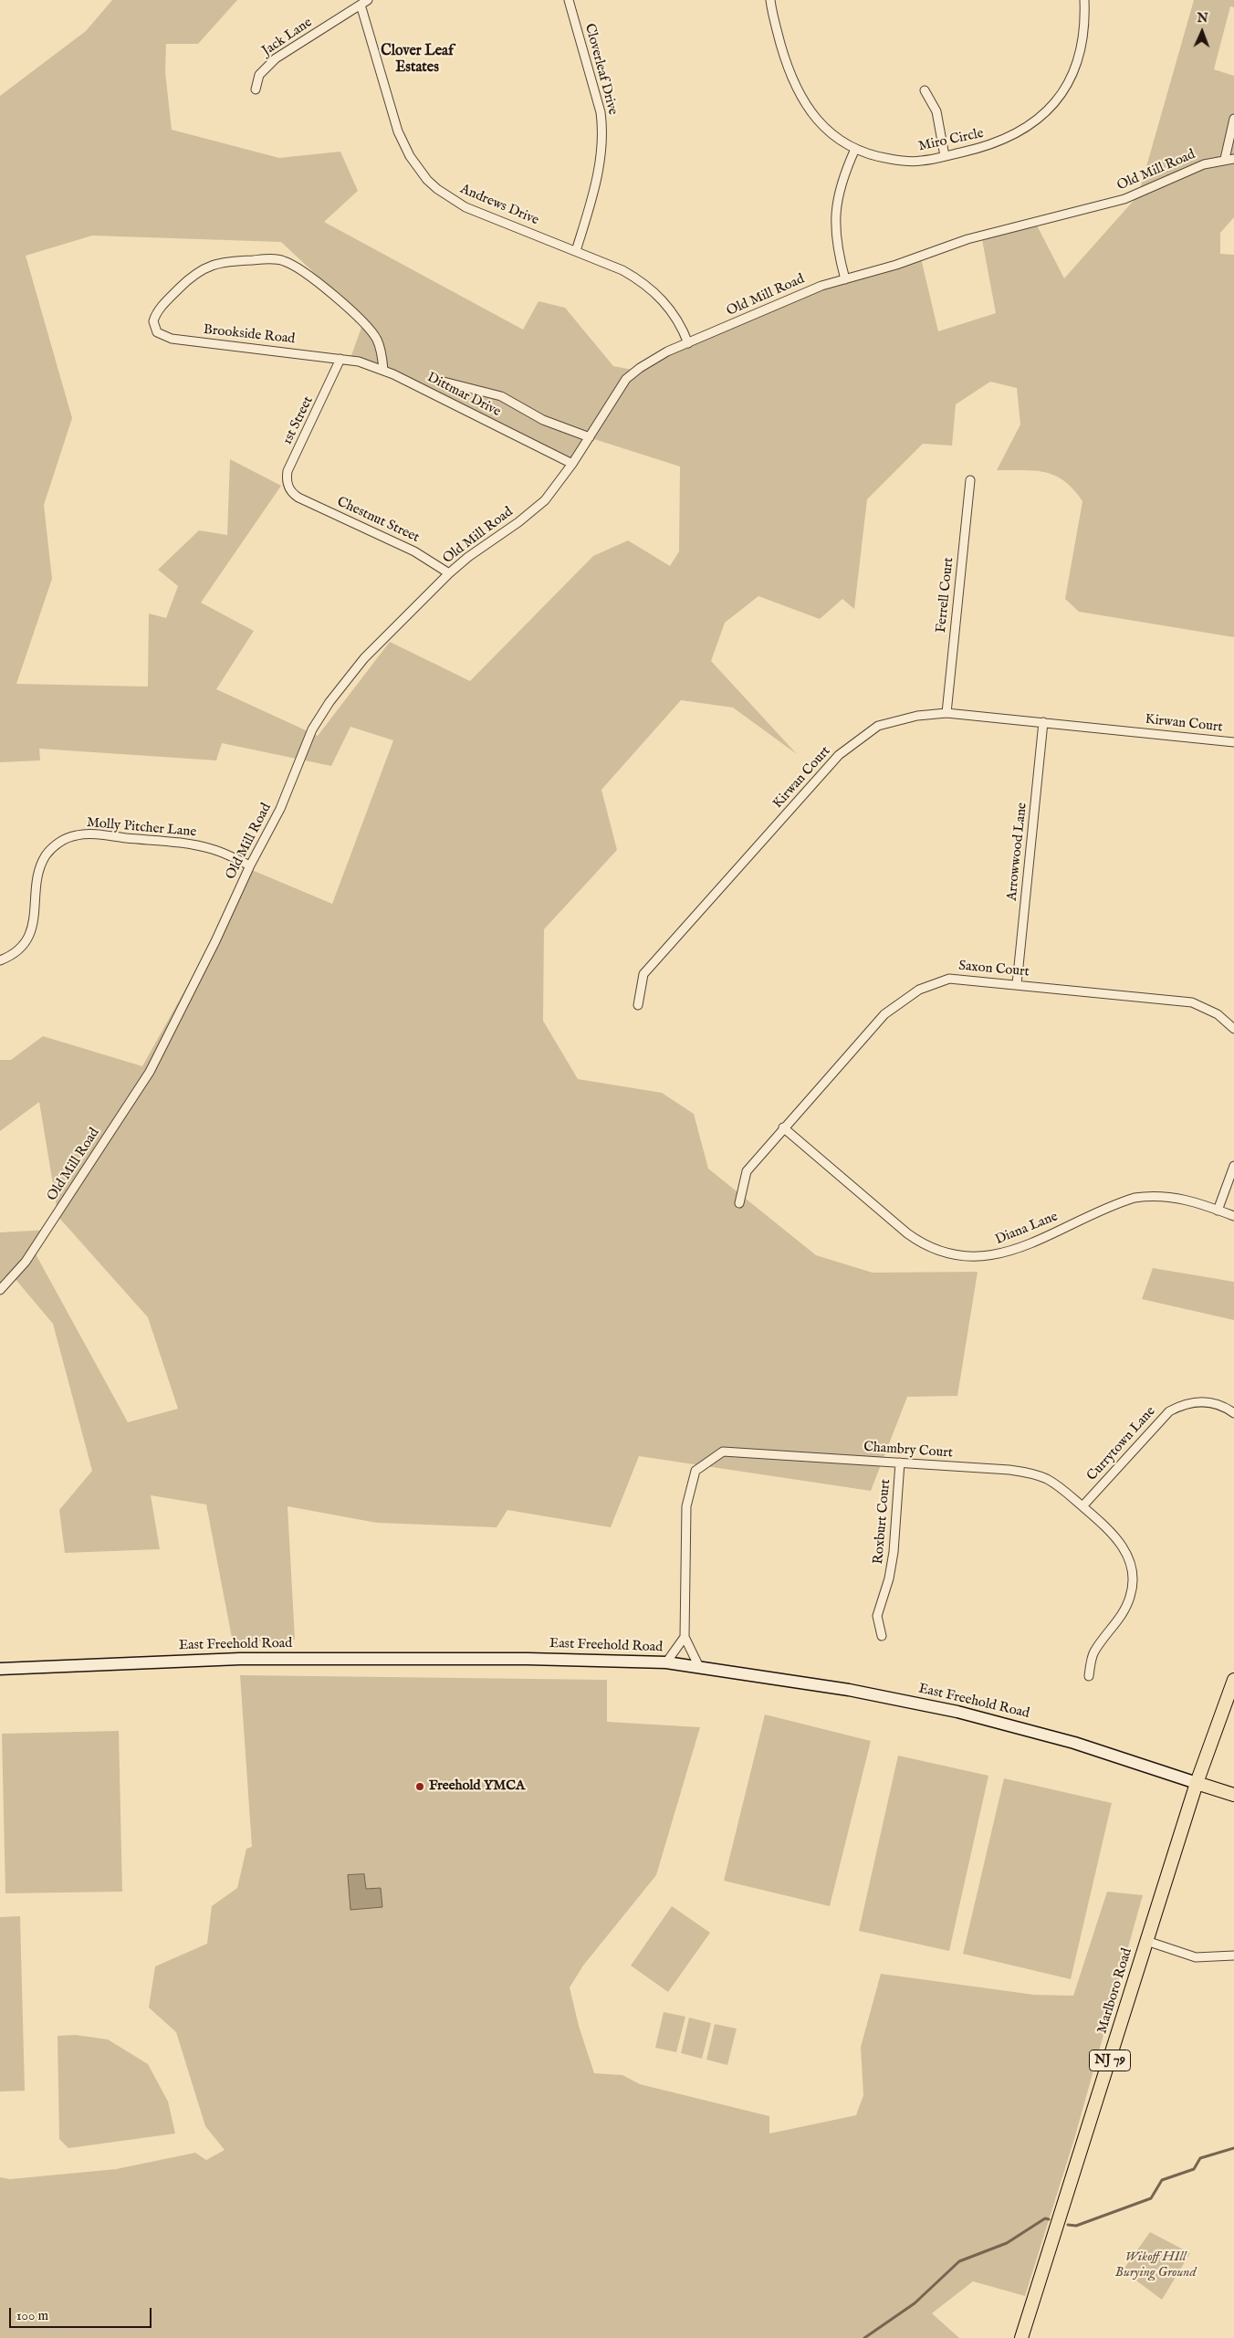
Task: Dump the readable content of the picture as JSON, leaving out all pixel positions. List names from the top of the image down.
{
  "streets": {
    "main road": ["East Freehold Road", "Marlboro Road", "NJ 79"],
    "street": [
      "Jack Lane",
      "Cloverleaf Drive",
      "Miro Circle",
      "Old Mill Road",
      "Andrews Drive",
      "Brookside Road",
      "Dittmar Drive",
      "1st Street",
      "Chestnut Street",
      "Ferrell Court",
      "Kirwan Court",
      "Molly Pitcher Lane",
      "Arrowwood Lane",
      "Saxon Court",
      "Diana Lane",
      "Currytown Lane",
      "Chambry Court",
      "Roxburt Court"
    ]
  },
  "crossings": [
    ["Jack Lane", "Andrews Drive"],
    ["Cloverleaf Drive", "Andrews Drive"],
    ["Old Mill Road", "Andrews Drive"],
    ["Old Mill Road", "Dittmar Drive"],
    ["Old Mill Road", "Chestnut Street"],
    ["Old Mill Road", "Molly Pitcher Lane"],
    ["Brookside Road", "Dittmar Drive"],
    ["Brookside Road", "1st Street"],
    ["Dittmar Drive", "1st Street"],
    ["1st Street", "Chestnut Street"],
    ["Ferrell Court", "Kirwan Court"],
    ["Kirwan Court", "Arrowwood Lane"],
    ["Arrowwood Lane", "Saxon Court"],
    ["Saxon Court", "Diana Lane"],
    ["Currytown Lane", "Chambry Court"],
    ["Chambry Court", "Roxburt Court"],
    ["Chambry Court", "East Freehold Road"],
    ["East Freehold Road", "Marlboro Road"],
    ["East Freehold Road", "NJ 79"],
    ["Marlboro Road", "NJ 79"]
  ],
  "districts": ["Clover Leaf Estates"],
  "parks": ["Wikoff HIll Burying Ground"],
  "places": ["Freehold YMCA"],
  "scale_bar": "100 m",
  "north": "top"
}
